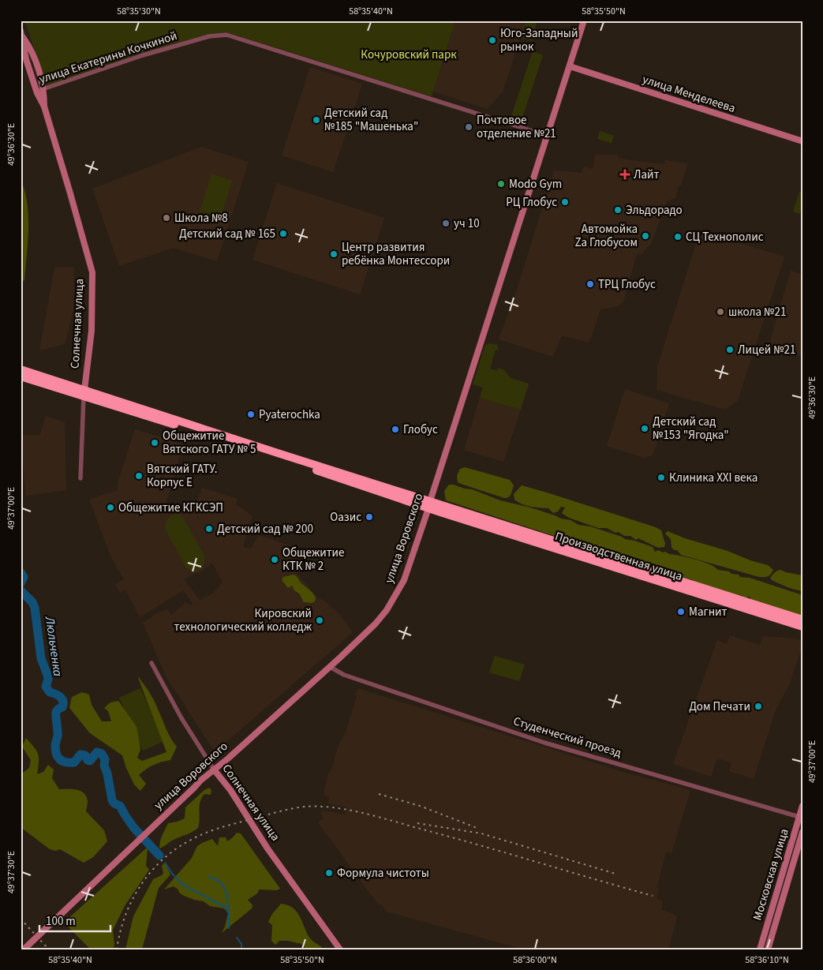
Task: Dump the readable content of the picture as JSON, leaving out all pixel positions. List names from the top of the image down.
{
  "streets": {
    "highway": ["Производственная улица"],
    "main road": [
      "улица Менделеева",
      "Солнечная улица",
      "улица Воровского",
      "Московская улица"
    ],
    "street": ["улица Екатерины Кочкиной", "Студенческий проезд"]
  },
  "crossings": [
    ["улица Екатерины Кочкиной", "Солнечная улица"],
    ["улица Екатерины Кочкиной", "улица Воровского"],
    ["улица Менделеева", "улица Воровского"],
    ["Солнечная улица", "улица Воровского"],
    ["улица Воровского", "Производственная улица"],
    ["улица Воровского", "Студенческий проезд"],
    ["Студенческий проезд", "Московская улица"]
  ],
  "water": ["Люльченка"],
  "parks": ["Кочуровский парк"],
  "places": {
    "other": [
      "Юго-Западный рынок",
      "Детский сад №185 \"Машенька\"",
      "Почтовое отделение №21",
      "Modo Gym",
      "РЦ Глобус",
      "Эльдорадо",
      "Школа №8",
      "уч 10",
      "Детский сад № 165",
      "Автомойка Za Глобусом",
      "СЦ Технополис",
      "Центр развития ребёнка Монтессори",
      "ТРЦ Глобус",
      "школа №21",
      "Лицей №21",
      "Pyaterochka",
      "Детский сад №153 \"Ягодка\"",
      "Глобус",
      "Общежитие Вятского ГАТУ № 5",
      "Вятский ГАТУ. Корпус Е",
      "Клиника XXI века",
      "Общежитие КГКСЭП",
      "Оазис",
      "Детский сад № 200",
      "Общежитие КТК № 2",
      "Магнит",
      "Кировский технологический колледж",
      "Дом Печати",
      "Формула чистоты"
    ],
    "health": ["Лайт"]
  },
  "scale_bar": "100 m",
  "coordinates": [
    "58°35'30\"N",
    "58°35'40\"N",
    "58°35'50\"N",
    "49°36'30\"E",
    "49°37'00\"E",
    "49°37'30\"E",
    "58°36'00\"N",
    "58°36'10\"N"
  ]
}
